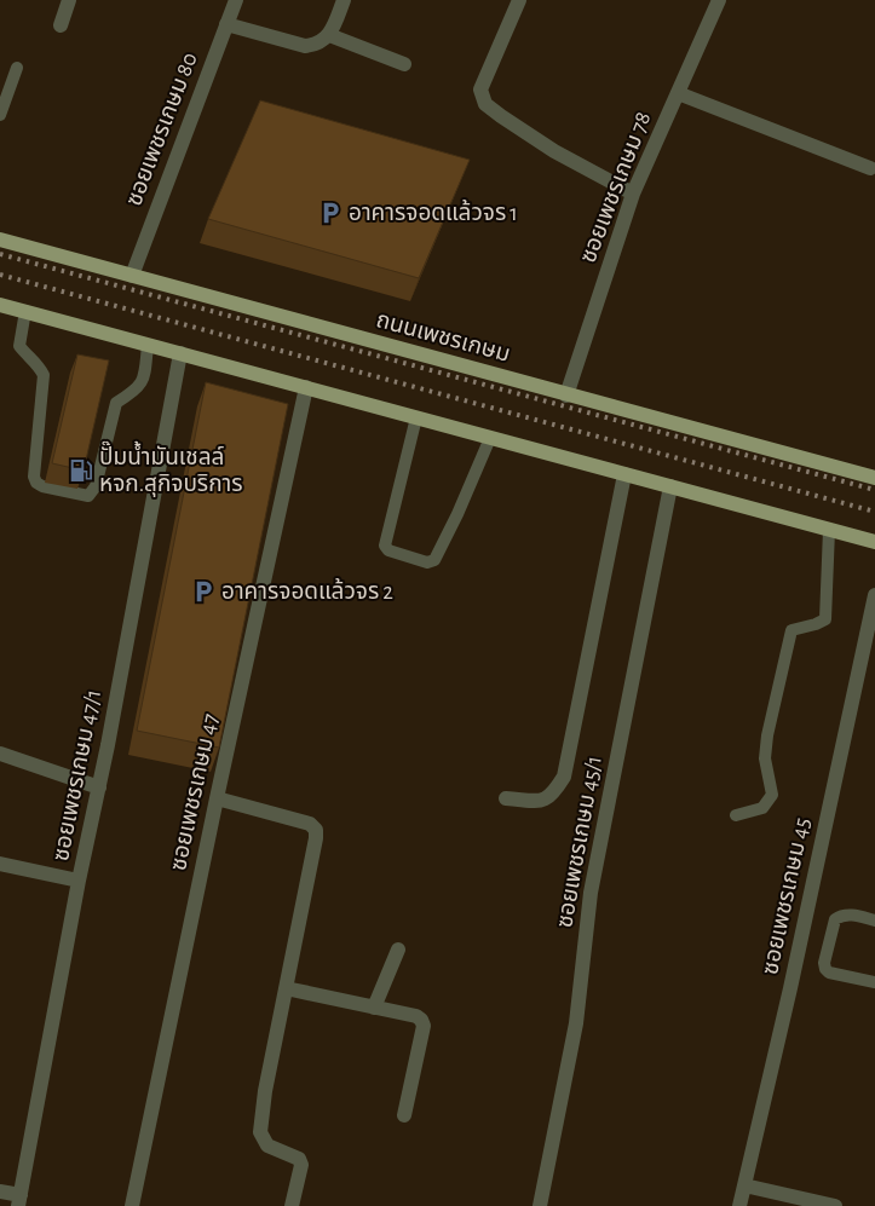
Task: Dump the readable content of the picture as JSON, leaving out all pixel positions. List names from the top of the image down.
{
  "streets": {
    "main road": ["ถนนเพชรเกษม"],
    "street": [
      "ซอยเพชรเกษม 80",
      "ซอยเพชรเกษม 78",
      "ซอยเพชรเกษม 47/1",
      "ซอยเพชรเกษม 47",
      "ซอยเพชรเกษม 45/1",
      "ซอยเพชรเกษม 45"
    ]
  },
  "crossings": [
    ["ซอยเพชรเกษม 80", "ถนนเพชรเกษม"],
    ["ซอยเพชรเกษม 78", "ถนนเพชรเกษม"]
  ],
  "places": {
    "parking": ["อาคารจอดแล้วจร 1", "อาคารจอดแล้วจร 2"],
    "fuel station": ["ปั๊มน้ำมันเชลล์ หจก.สุกิจบริการ"]
  }
}
